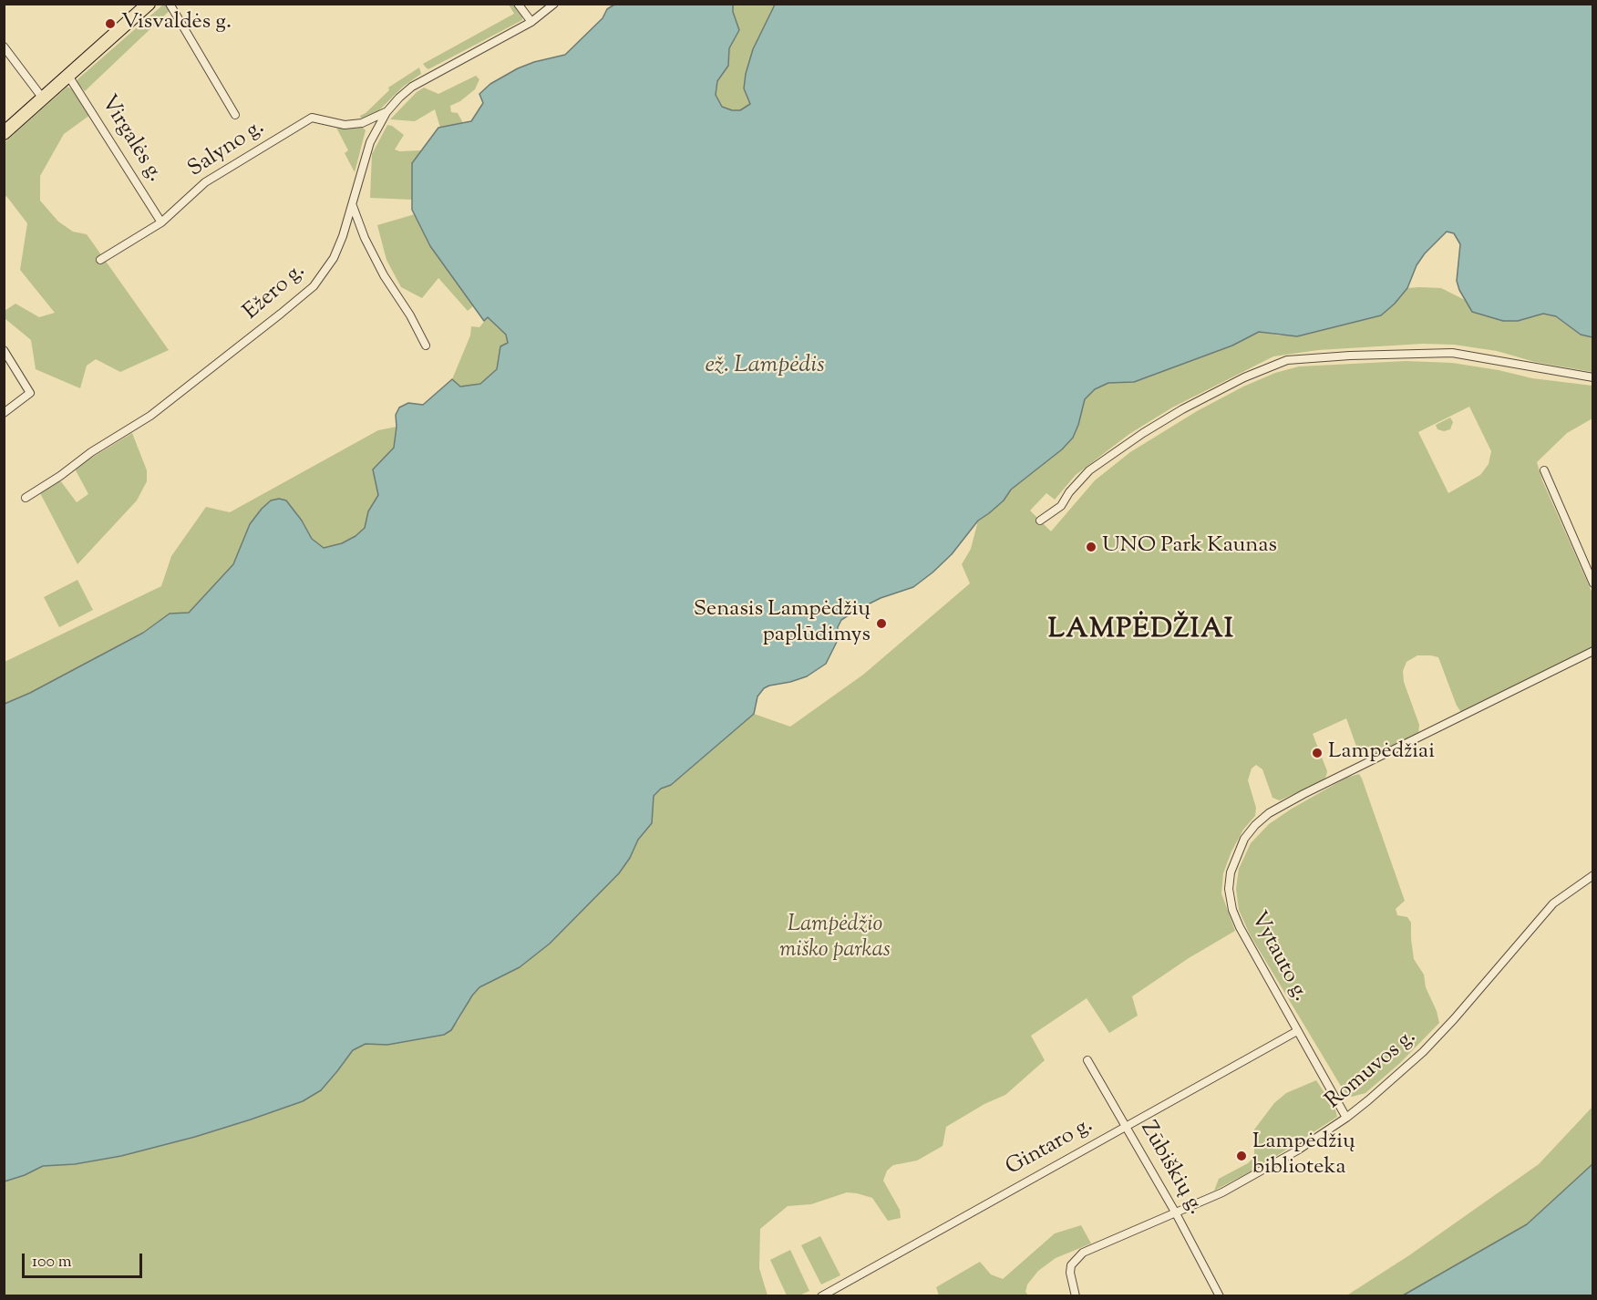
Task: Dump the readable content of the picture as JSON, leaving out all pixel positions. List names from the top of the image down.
{
  "streets": {
    "street": [
      "Virgalės g.",
      "Salyno g.",
      "Ežero g.",
      "Vytauto g.",
      "Romuvos g.",
      "Gintaro g.",
      "Zūbiškių g."
    ]
  },
  "crossings": [
    ["Virgalės g.", "Salyno g."],
    ["Salyno g.", "Ežero g."],
    ["Vytauto g.", "Romuvos g."],
    ["Vytauto g.", "Gintaro g."],
    ["Romuvos g.", "Zūbiškių g."],
    ["Gintaro g.", "Zūbiškių g."]
  ],
  "districts": ["LAMPĖDŽIAI"],
  "water": ["ež. Lampėdis"],
  "parks": ["Lampėdžio miško parkas"],
  "places": [
    "Visvaldės g.",
    "UNO Park Kaunas",
    "Senasis Lampėdžių paplūdimys",
    "Lampėdžiai",
    "Lampėdžių biblioteka"
  ],
  "scale_bar": "100 m"
}
